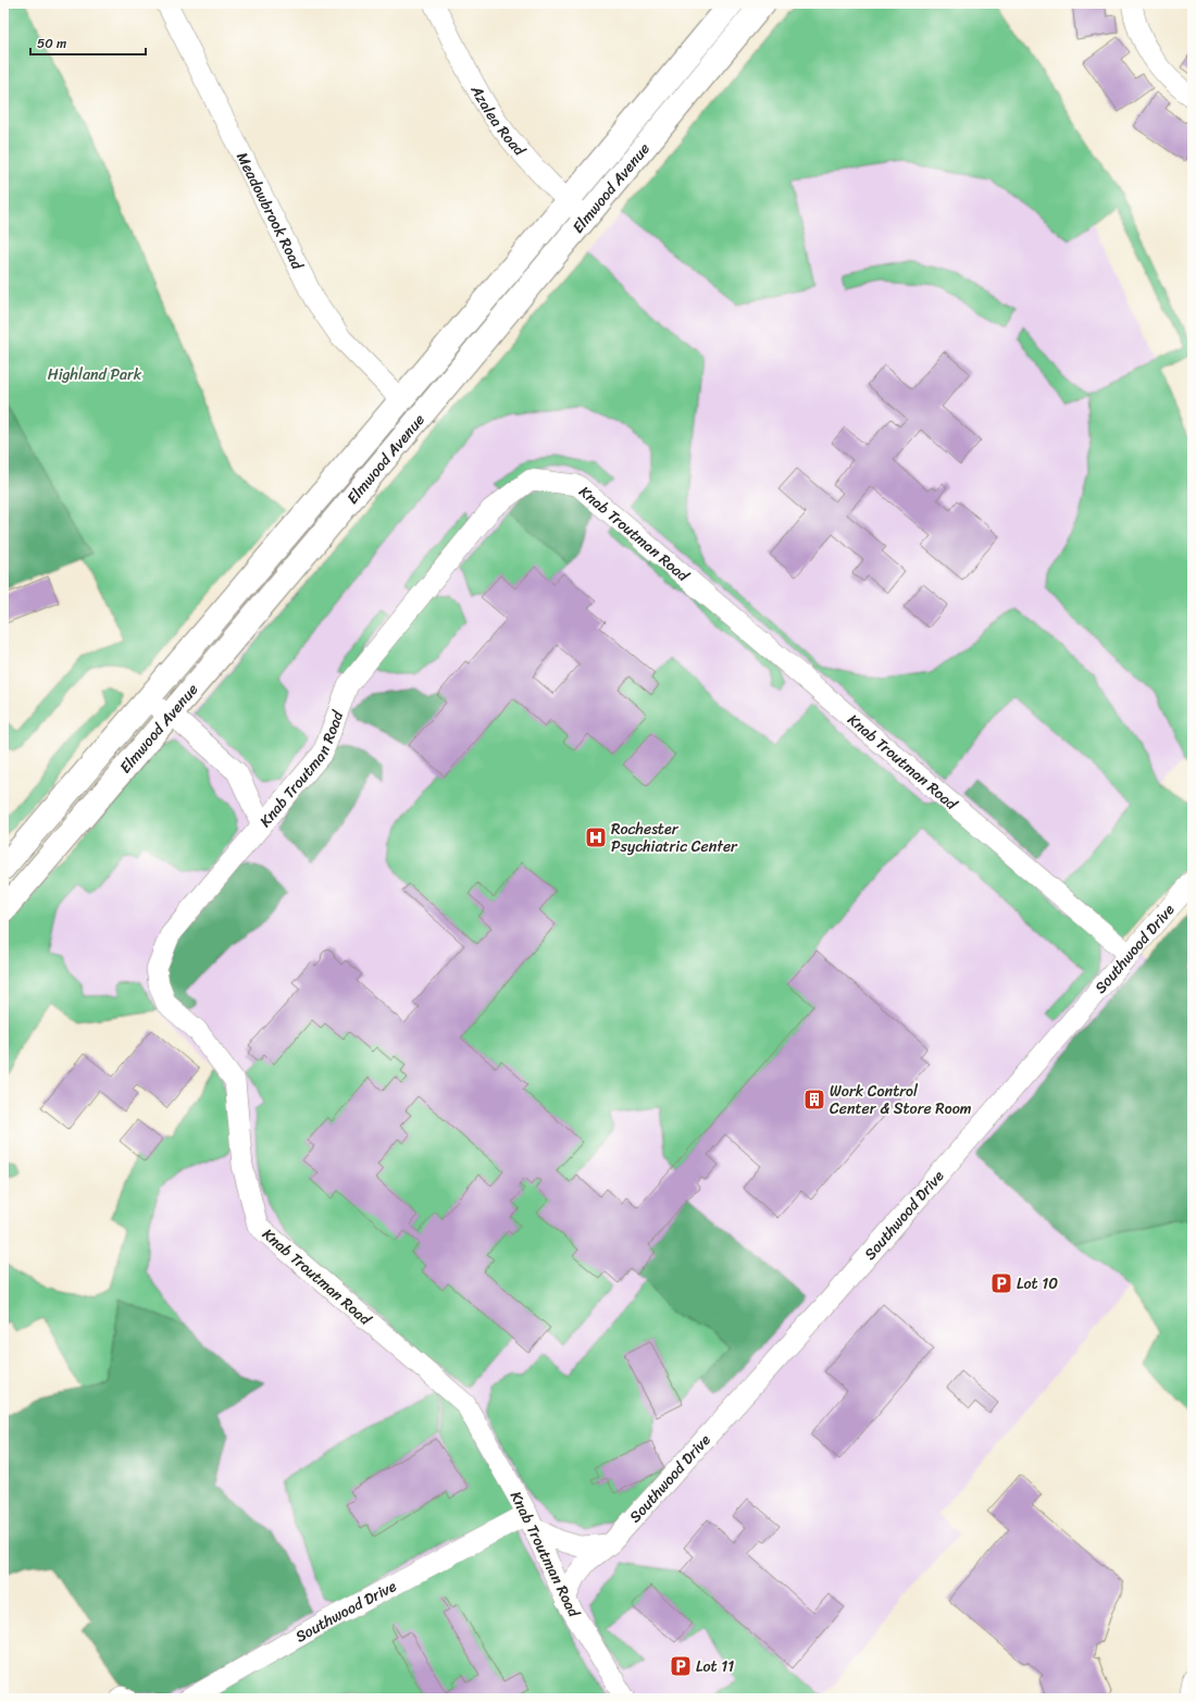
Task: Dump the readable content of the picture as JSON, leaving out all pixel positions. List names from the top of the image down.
{
  "streets": {
    "main road": ["Elmwood Avenue"],
    "street": [
      "Azalea Road",
      "Meadowbrook Road",
      "Knab Troutman Road",
      "Southwood Drive"
    ]
  },
  "crossings": [
    ["Azalea Road", "Elmwood Avenue"],
    ["Elmwood Avenue", "Meadowbrook Road"],
    ["Knab Troutman Road", "Southwood Drive"]
  ],
  "parks": ["Highland Park"],
  "places": {
    "hospital": ["Rochester Psychiatric Center"],
    "building": ["Work Control Center & Store Room"],
    "parking": ["Lot 10", "Lot 11"]
  },
  "scale_bar": "50 m"
}
